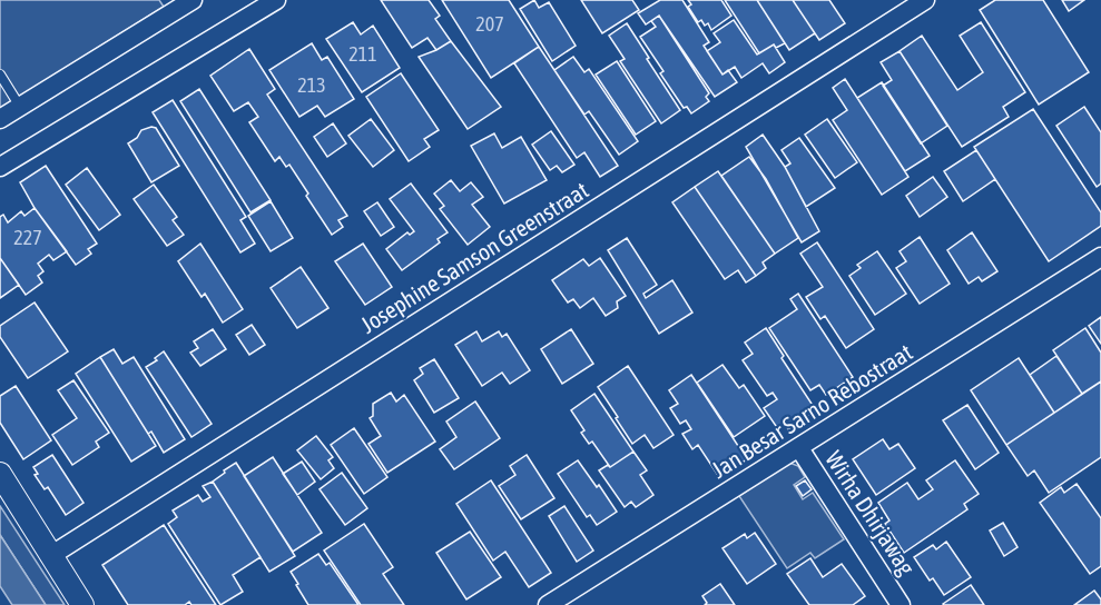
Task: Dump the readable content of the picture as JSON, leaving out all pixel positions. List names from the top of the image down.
{
  "streets": {
    "street": ["Josephine Samson Greenstraat", "Jan Besar Sarno Rebostraat", "Wirha Dhirjawag"]
  },
  "crossings": [
    ["Jan Besar Sarno Rebostraat", "Wirha Dhirjawag"]
  ],
  "house_numbers": [
    "207",
    "211",
    "213",
    "227"
  ]
}
